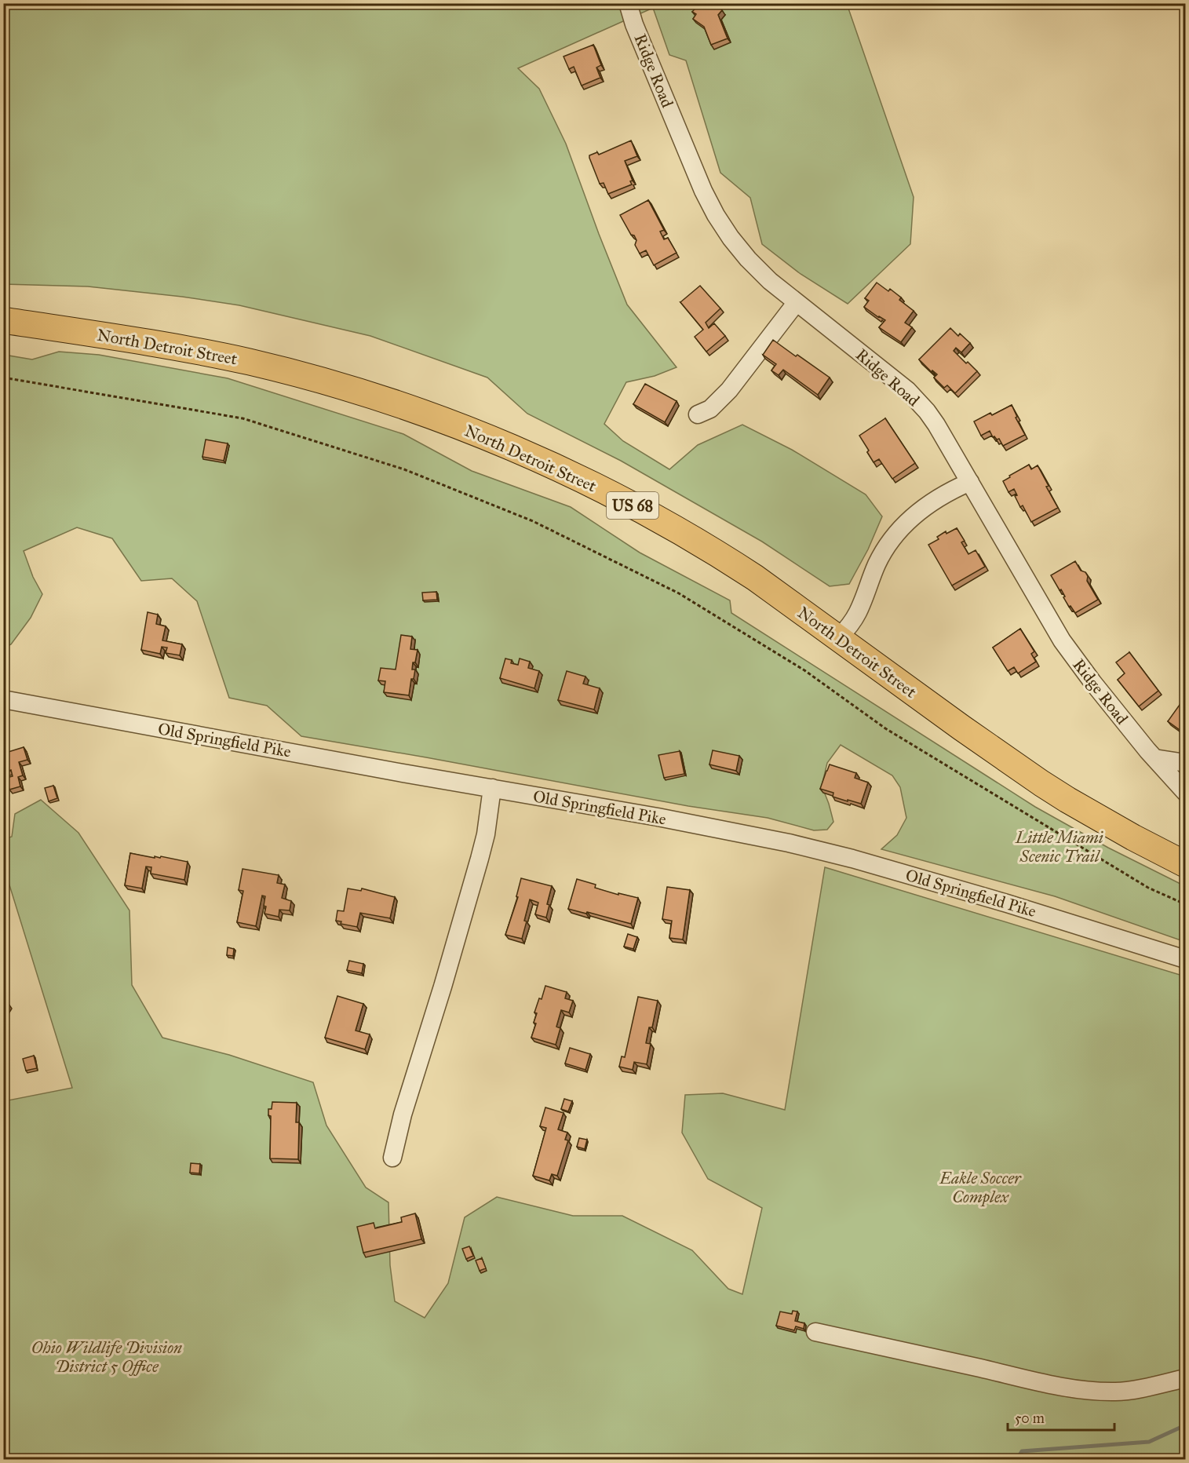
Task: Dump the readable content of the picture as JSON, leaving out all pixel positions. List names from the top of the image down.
{
  "streets": {
    "highway": ["North Detroit Street", "US 68"],
    "street": ["Ridge Road", "Old Springfield Pike"]
  },
  "parks": ["Little Miami Scenic Trail", "Eakle Soccer Complex", "Ohio Wildlife Division District 5 Office"],
  "scale_bar": "50 m"
}
